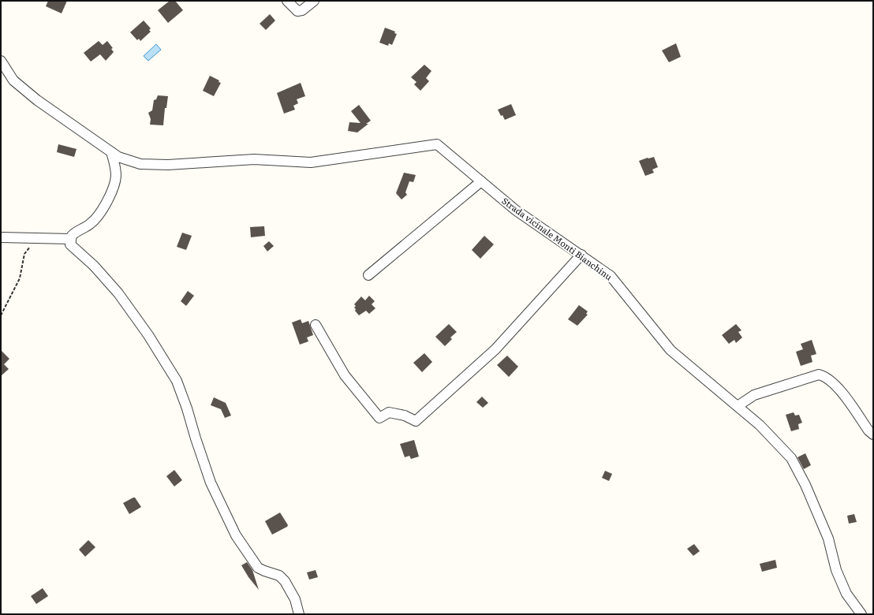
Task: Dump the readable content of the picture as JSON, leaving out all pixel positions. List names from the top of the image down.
{
  "streets": {
    "street": ["Strada vicinale Monti Bianchinu"]
  }
}
